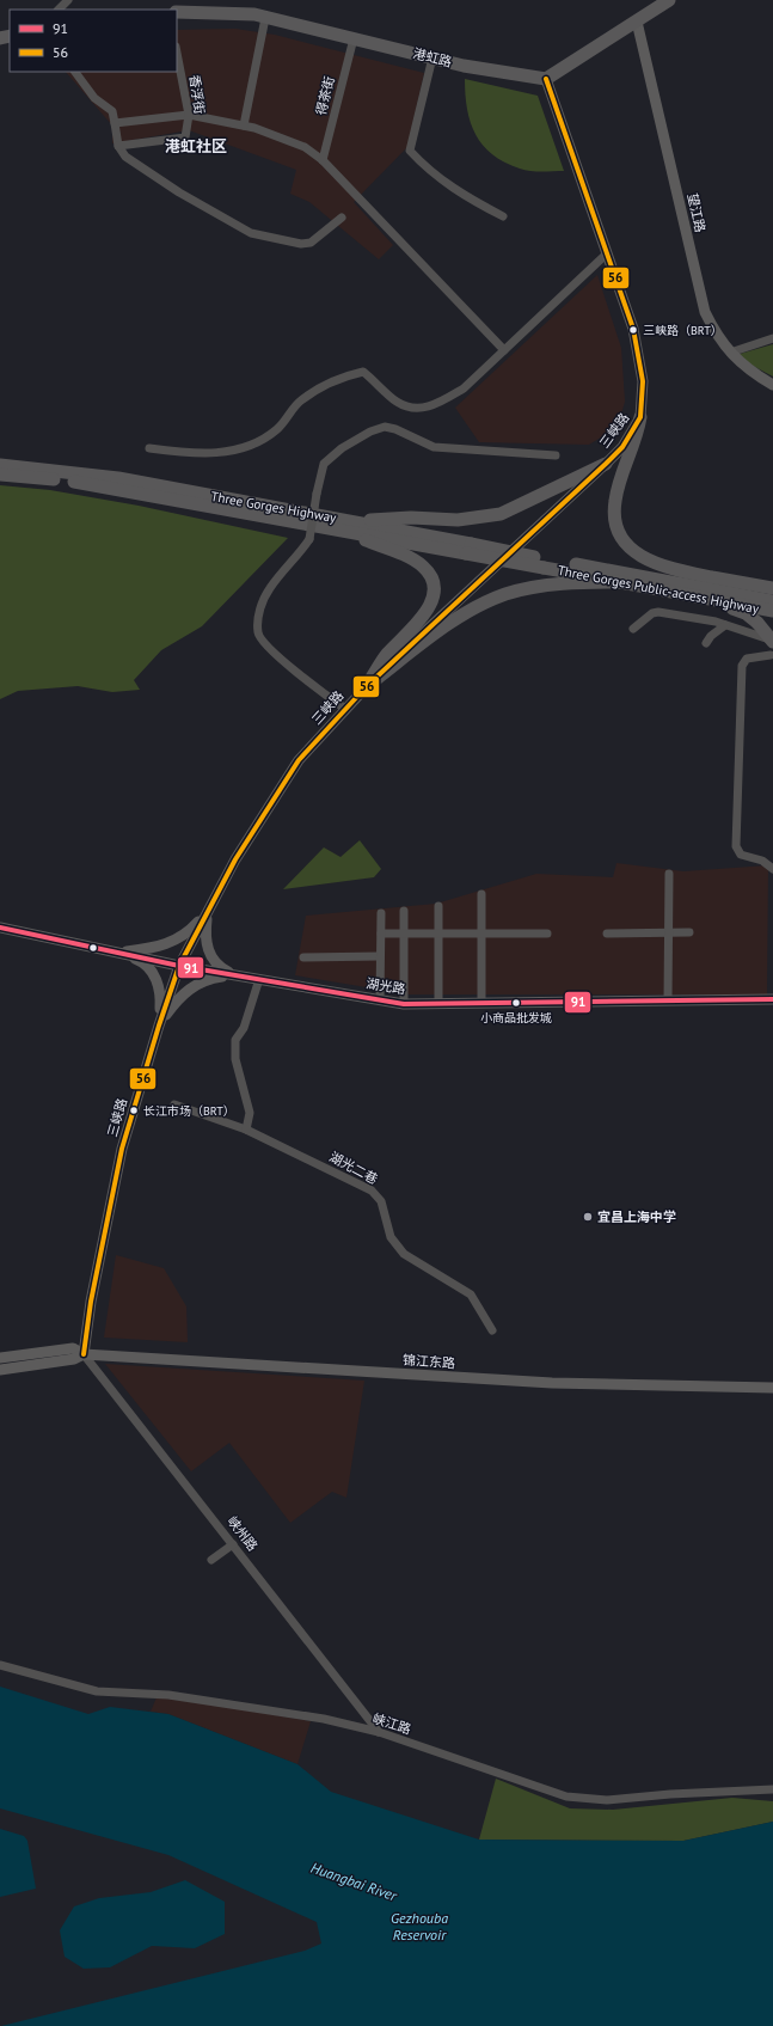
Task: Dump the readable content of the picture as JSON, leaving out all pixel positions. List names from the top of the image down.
{
  "streets": {
    "highway": ["港虹路", "Three Gorges Highway", "Three Gorges Public-access Highway"],
    "main road": [
      "望江路",
      "三峡路",
      "湖光路",
      "锦江东路"
    ],
    "street": [
      "香浮街",
      "得茶街",
      "湖光二巷",
      "峡州路",
      "峡江路"
    ]
  },
  "crossings": [
    ["港虹路", "得茶街"],
    ["港虹路", "三峡路"],
    ["三峡路", "湖光路"],
    ["三峡路", "锦江东路"],
    ["三峡路", "峡州路"],
    ["Three Gorges Highway", "Three Gorges Public-access Highway"],
    ["锦江东路", "峡州路"],
    ["峡州路", "峡江路"]
  ],
  "districts": ["港虹社区"],
  "water": ["Huangbai River", "Gezhouba Reservoir"],
  "places": [
    "三峡路（BRT）",
    "小商品批发城",
    "长江市场（BRT）",
    "宜昌上海中学"
  ],
  "lines": ["transit line 56", "transit line 91"],
  "legend": ["91", "56"]
}
